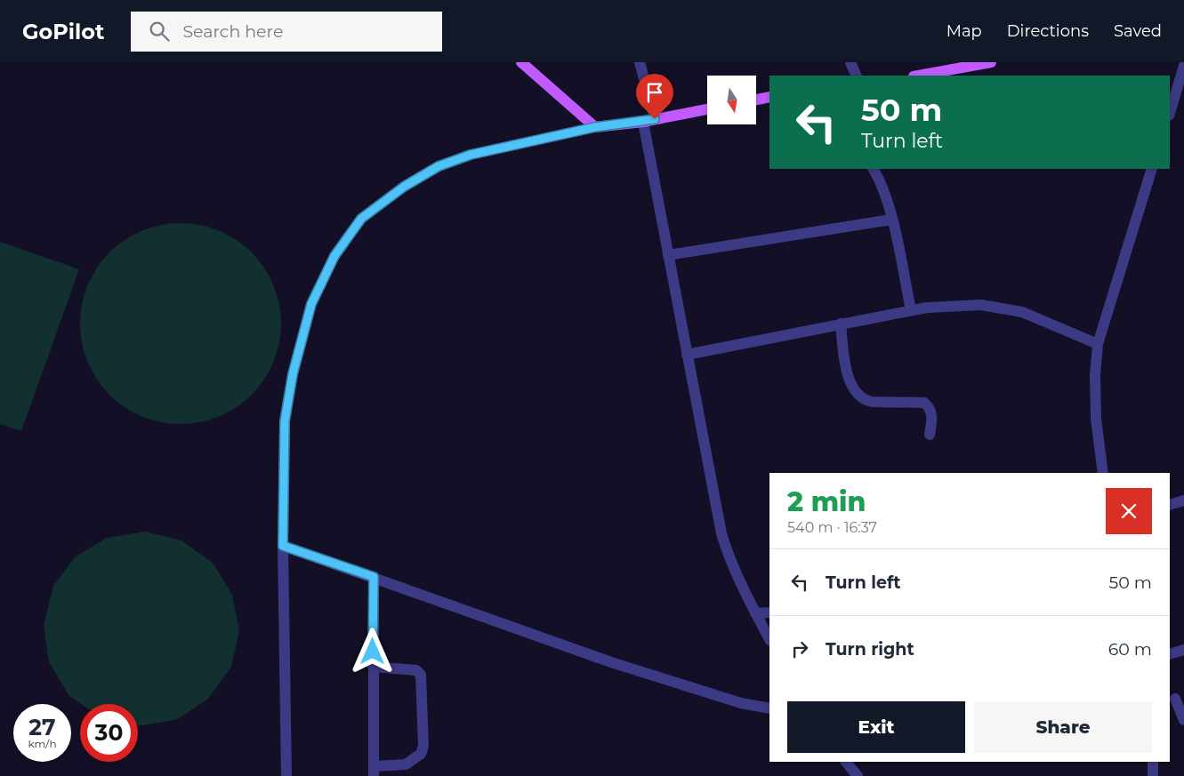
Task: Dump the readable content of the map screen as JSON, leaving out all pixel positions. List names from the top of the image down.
{
  "north": "bottom",
  "page": {
    "header": "GoPilot",
    "search": "Search here",
    "nav": ["Map", "Directions", "Saved"],
    "turn": ["50 m", "Turn left"],
    "heading": ["2 min", "540 m · 16:37"],
    "list": [
      {
        "name": "Turn left",
        "value": "50 m"
      },
      {
        "name": "Turn right",
        "value": "60 m"
      }
    ],
    "buttons": ["Exit", "Share"],
    "speed": "27 km/h",
    "limit": "30"
  }
}
